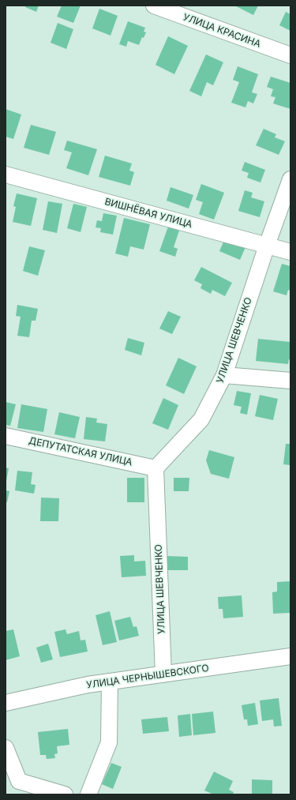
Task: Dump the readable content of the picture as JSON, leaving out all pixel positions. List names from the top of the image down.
{
  "streets": {
    "street": [
      "УЛИЦА КРАСИНА",
      "ВИШНЁВАЯ УЛИЦА",
      "УЛИЦА ШЕВЧЕНКО",
      "ДЕПУТАТСКАЯ УЛИЦА",
      "УЛИЦА ЧЕРНЫШЕВСКОГО"
    ]
  },
  "crossings": [
    ["ВИШНЁВАЯ УЛИЦА", "УЛИЦА ШЕВЧЕНКО"],
    ["УЛИЦА ШЕВЧЕНКО", "ДЕПУТАТСКАЯ УЛИЦА"],
    ["УЛИЦА ШЕВЧЕНКО", "УЛИЦА ЧЕРНЫШЕВСКОГО"]
  ]
}
